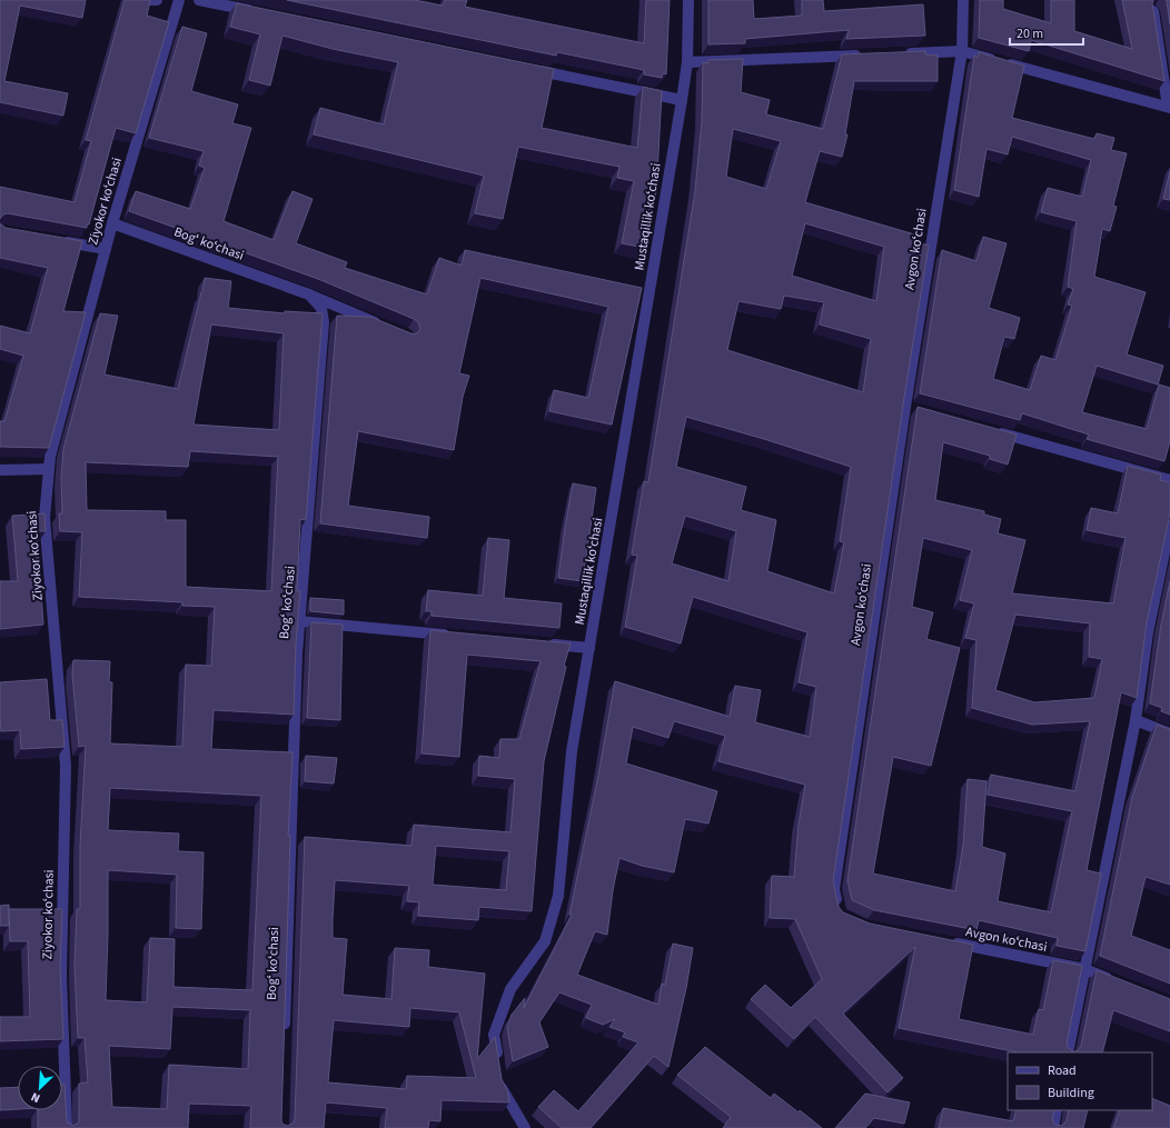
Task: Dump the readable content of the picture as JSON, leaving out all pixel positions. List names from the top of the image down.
{
  "streets": {
    "street": [
      "Ziyokor koʻchasi",
      "Mustaqillik koʻchasi",
      "Bogʻ koʻchasi",
      "Avgon koʻchasi"
    ]
  },
  "crossings": [
    ["Ziyokor koʻchasi", "Bogʻ koʻchasi"]
  ],
  "legend": ["Road", "Building"],
  "scale_bar": "20 m",
  "north": "bottom left"
}
